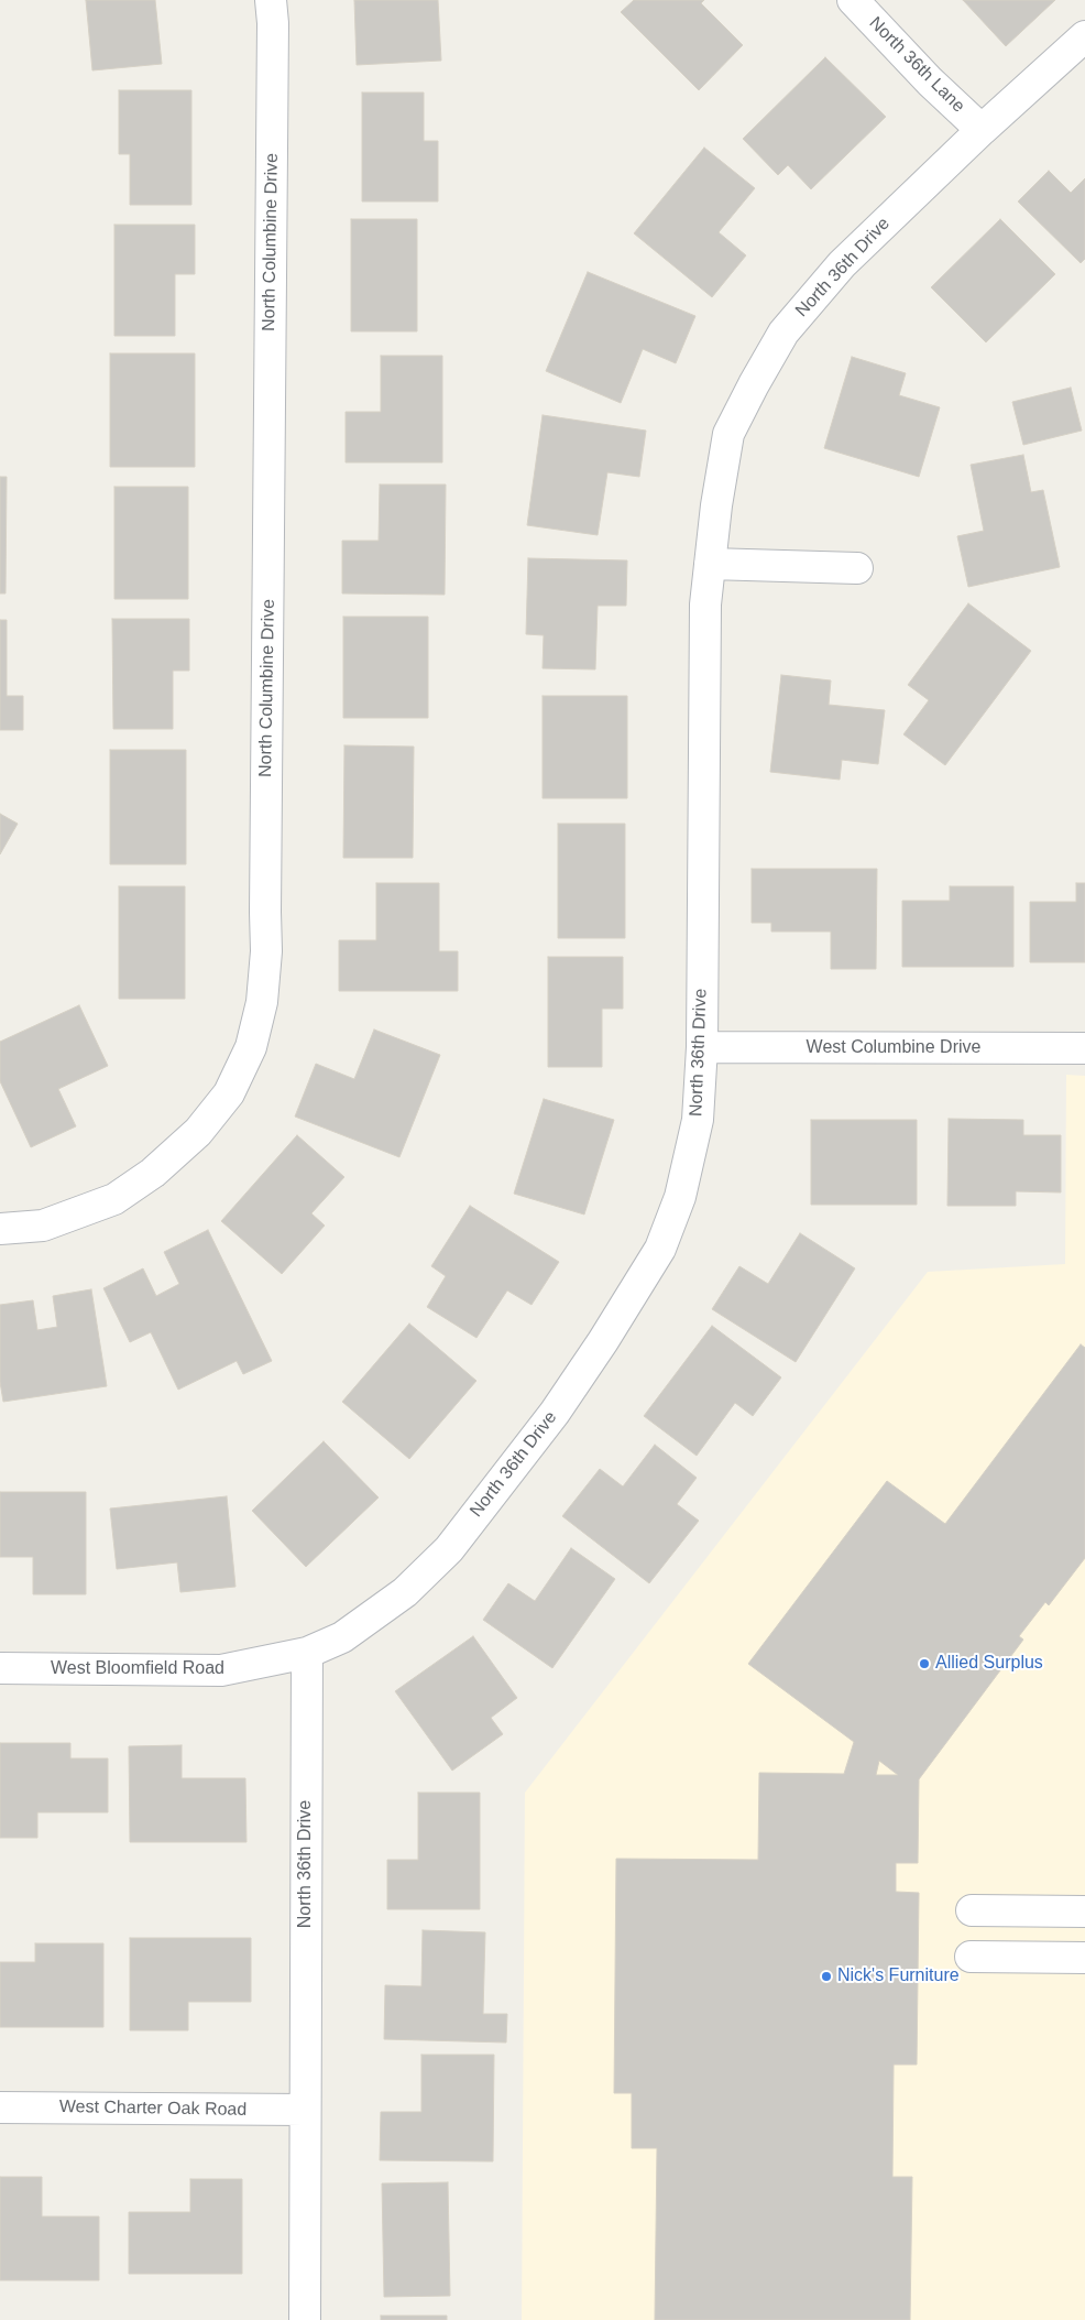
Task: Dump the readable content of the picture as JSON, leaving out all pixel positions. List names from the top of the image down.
{
  "streets": {
    "street": [
      "North 36th Lane",
      "North Columbine Drive",
      "North 36th Drive",
      "West Columbine Drive",
      "West Bloomfield Road",
      "West Charter Oak Road"
    ]
  },
  "crossings": [
    ["North 36th Lane", "North 36th Drive"],
    ["North 36th Drive", "West Columbine Drive"],
    ["North 36th Drive", "West Bloomfield Road"],
    ["North 36th Drive", "West Charter Oak Road"]
  ],
  "places": ["Allied Surplus", "Nick's Furniture"]
}
